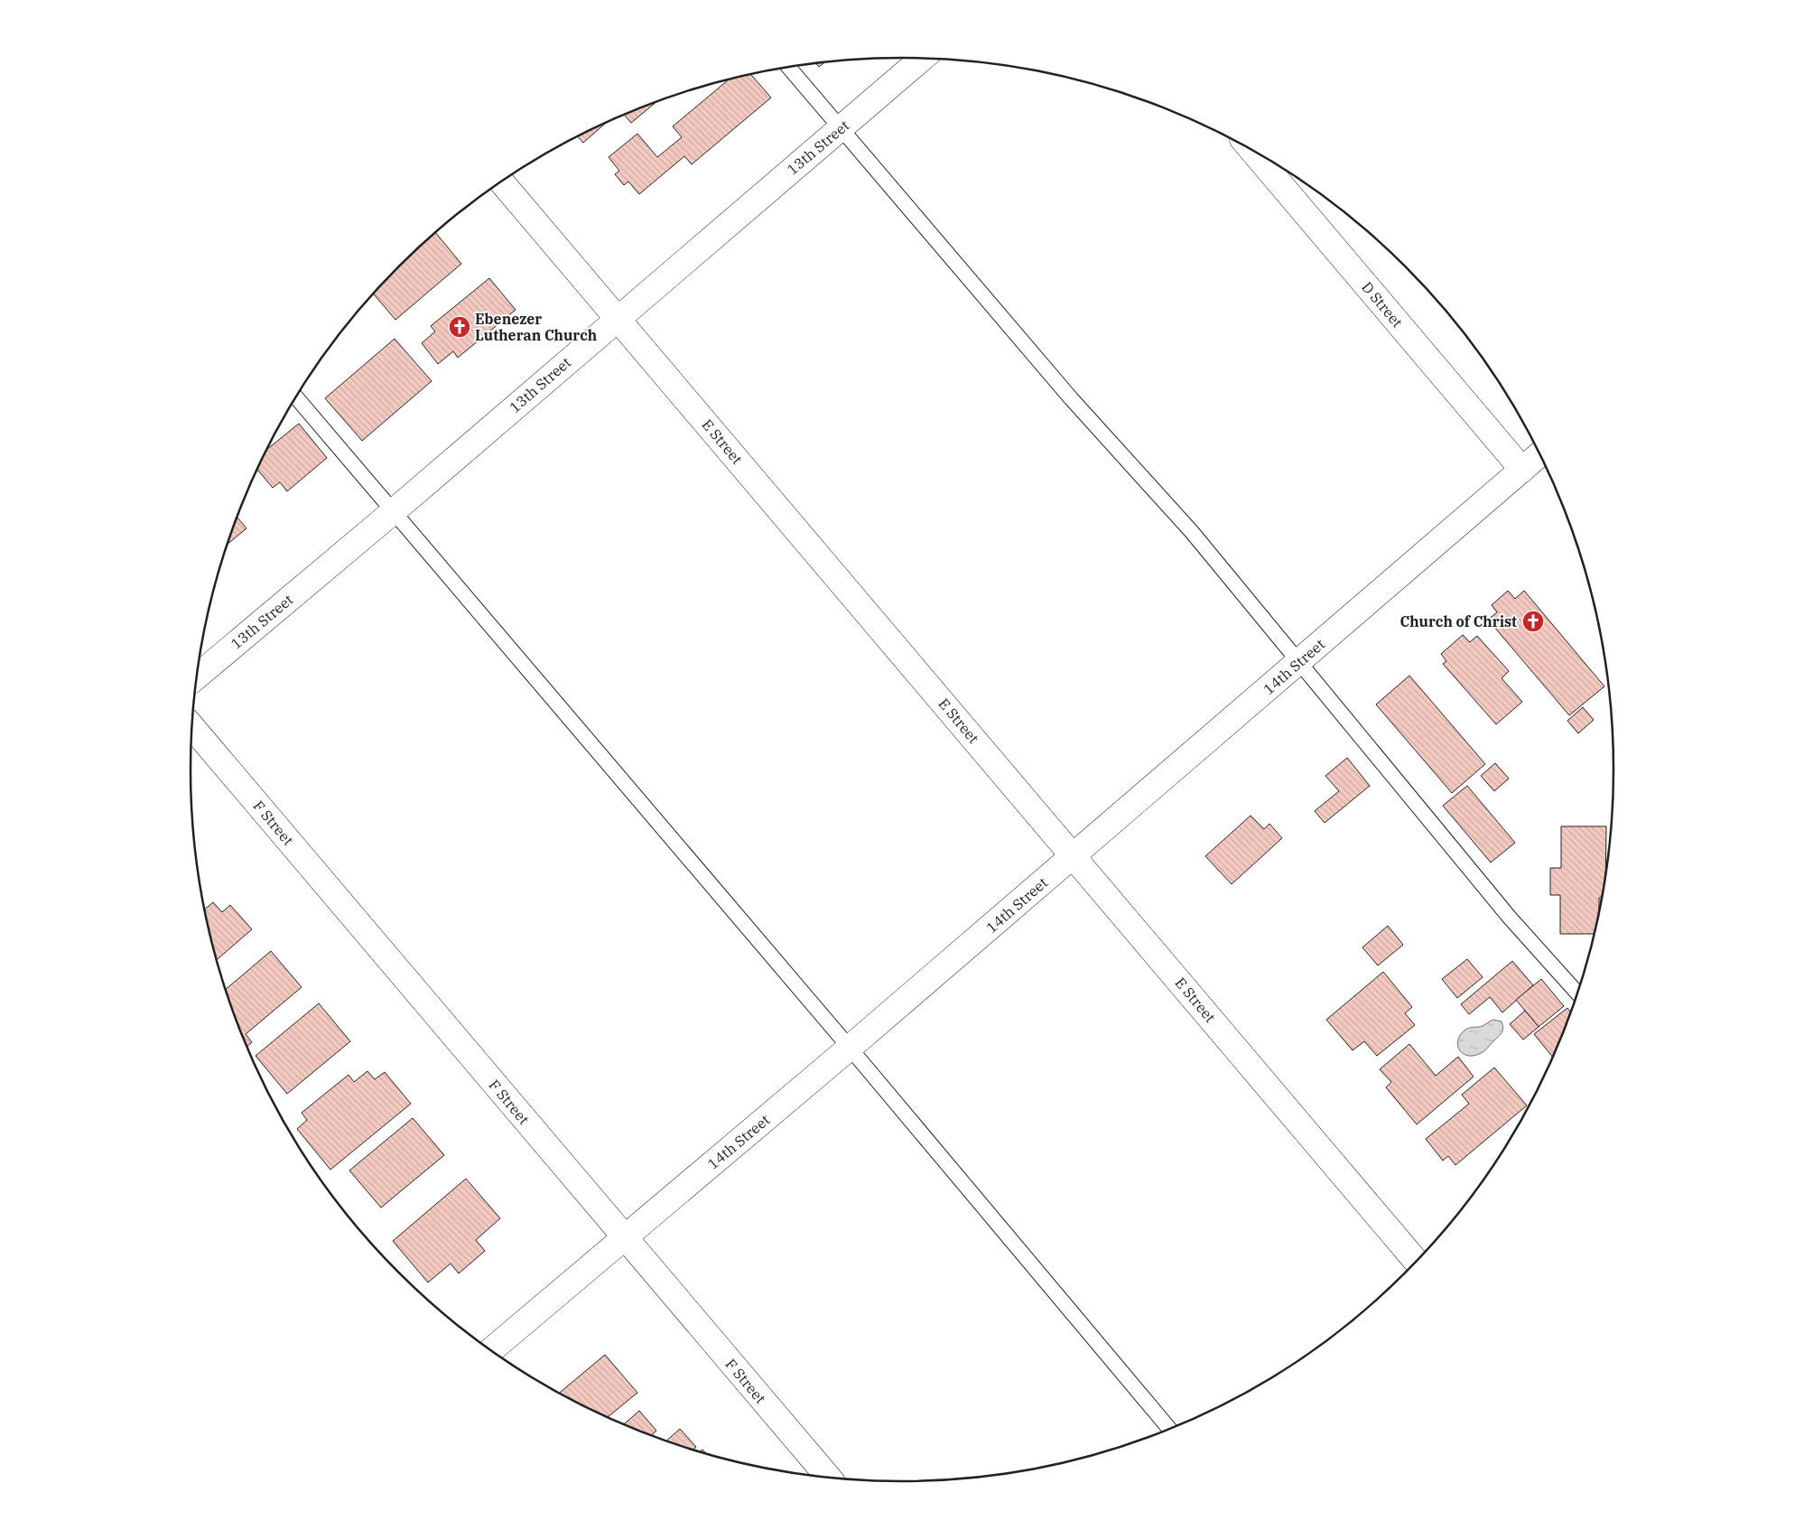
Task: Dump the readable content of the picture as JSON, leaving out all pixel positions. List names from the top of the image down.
{
  "streets": {
    "street": [
      "13th Street",
      "D Street",
      "E Street",
      "14th Street",
      "F Street"
    ]
  },
  "crossings": [
    ["13th Street", "E Street"],
    ["D Street", "14th Street"],
    ["E Street", "14th Street"],
    ["14th Street", "F Street"]
  ],
  "places": {
    "church": ["Ebenezer Lutheran Church", "Church of Christ"]
  }
}
